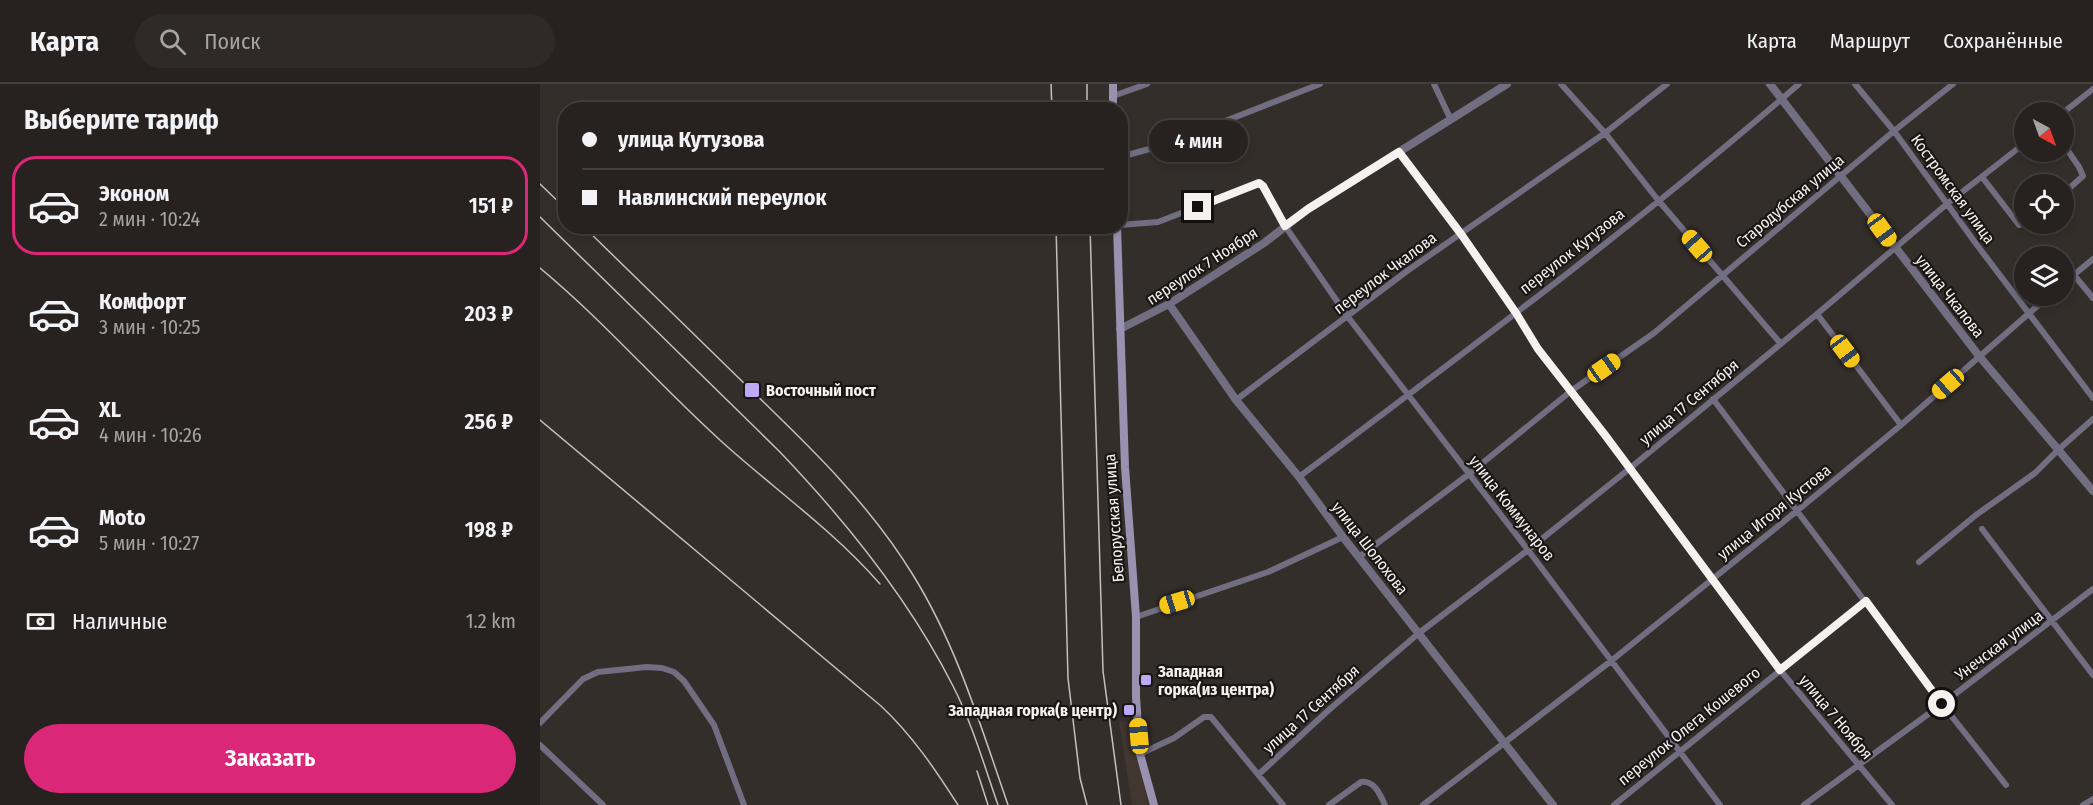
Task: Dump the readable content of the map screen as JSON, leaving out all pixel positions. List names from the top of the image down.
{
  "streets": {
    "main road": ["Белорусская улица"],
    "street": [
      "Костромская улица",
      "Стародубская улица",
      "переулок Кутузова",
      "переулок 7 Ноября",
      "переулок Чкалова",
      "улица Чкалова",
      "улица 17 Сентября",
      "улица Коммунаров",
      "улица Игоря Кустова",
      "улица Шолохова",
      "Унечская улица",
      "улица 7 Ноября",
      "переулок Олега Кошевого"
    ]
  },
  "crossings": [
    ["Костромская улица", "Стародубская улица"],
    ["Костромская улица", "улица 17 Сентября"],
    ["Костромская улица", "улица Игоря Кустова"],
    ["Стародубская улица", "улица Чкалова"],
    ["Стародубская улица", "улица Коммунаров"],
    ["Стародубская улица", "улица Шолохова"],
    ["Стародубская улица", "улица 7 Ноября"],
    ["переулок Кутузова", "улица Чкалова"],
    ["переулок Кутузова", "улица Коммунаров"],
    ["переулок Кутузова", "улица Шолохова"],
    ["переулок Кутузова", "улица 7 Ноября"],
    ["переулок 7 Ноября", "улица Коммунаров"],
    ["переулок 7 Ноября", "Белорусская улица"],
    ["переулок 7 Ноября", "улица Шолохова"],
    ["переулок 7 Ноября", "улица 7 Ноября"],
    ["переулок Чкалова", "улица Коммунаров"],
    ["переулок Чкалова", "улица Шолохова"],
    ["переулок Чкалова", "улица 7 Ноября"],
    ["улица Чкалова", "улица 17 Сентября"],
    ["улица Чкалова", "улица Игоря Кустова"],
    ["улица 17 Сентября", "улица Коммунаров"],
    ["улица 17 Сентября", "улица Шолохова"],
    ["улица 17 Сентября", "улица 7 Ноября"],
    ["улица Коммунаров", "улица Игоря Кустова"],
    ["улица Коммунаров", "переулок Олега Кошевого"],
    ["улица Игоря Кустова", "улица Шолохова"],
    ["улица Игоря Кустова", "улица 7 Ноября"],
    ["Унечская улица", "улица 7 Ноября"],
    ["улица 7 Ноября", "переулок Олега Кошевого"]
  ],
  "places": {
    "transit": ["Восточный пост", "Западная горка(из центра)", "Западная горка(в центр)"]
  },
  "north": "bottom right",
  "page": {
    "header": "Карта",
    "search": "Поиск",
    "nav": ["Карта", "Маршрут", "Сохранённые"],
    "heading": "Выберите тариф",
    "banner": ["улица Кутузова", "Навлинский переулок"],
    "bubble": "4 мин",
    "list": [
      {
        "name": "Эконом",
        "note": "2 мин · 10:24",
        "value": "151 ₽"
      },
      {
        "name": "Комфорт",
        "note": "3 мин · 10:25",
        "value": "203 ₽"
      },
      {
        "name": "XL",
        "note": "4 мин · 10:26",
        "value": "256 ₽"
      },
      {
        "name": "Moto",
        "note": "5 мин · 10:27",
        "value": "198 ₽"
      }
    ],
    "pay": ["Наличные", "1.2 km"],
    "buttons": "Заказать"
  }
}
